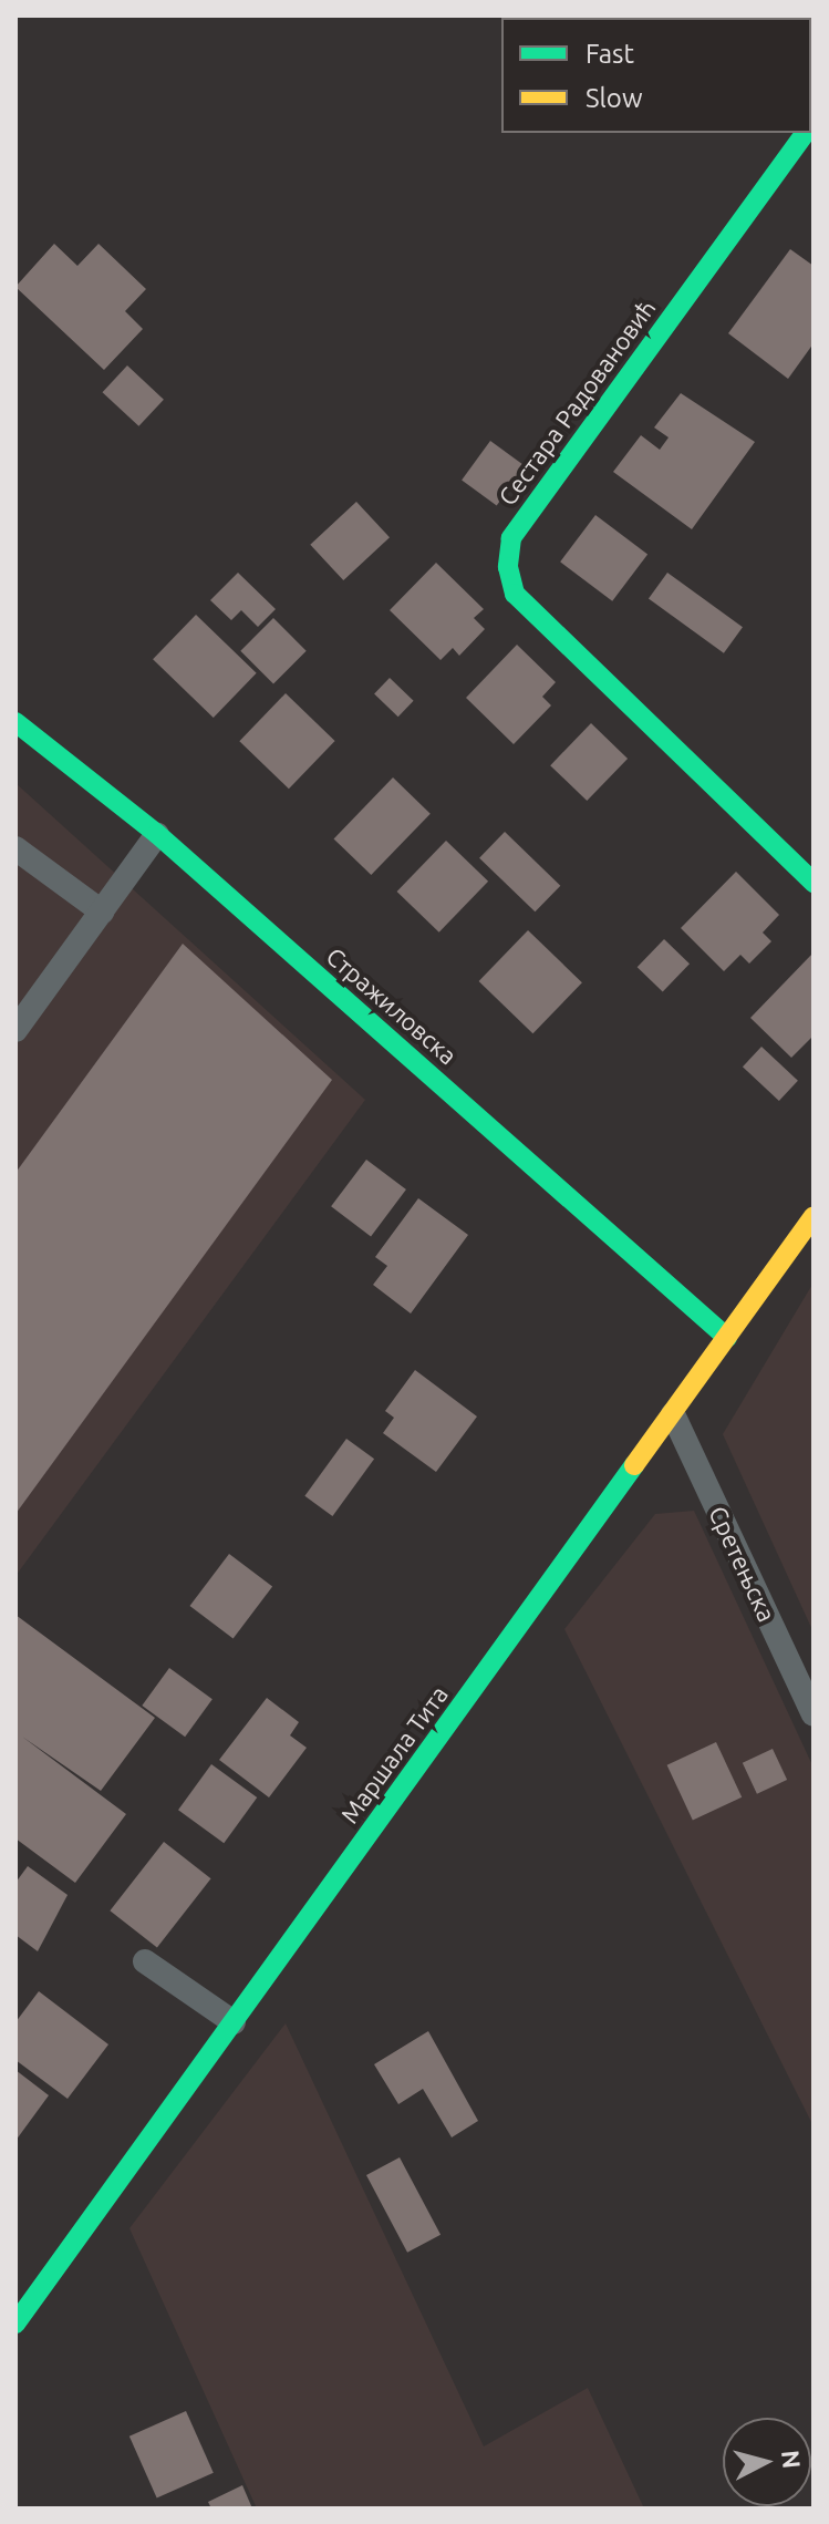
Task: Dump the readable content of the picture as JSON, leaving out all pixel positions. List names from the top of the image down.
{
  "streets": {
    "street": ["Сестара Радовановић", "Стражиловска", "Маршала Тита"],
    "lane": ["Сретењска"]
  },
  "crossings": [
    ["Стражиловска", "Маршала Тита"],
    ["Сретењска", "Маршала Тита"]
  ],
  "legend": ["Fast", "Slow"],
  "north": "right"
}
